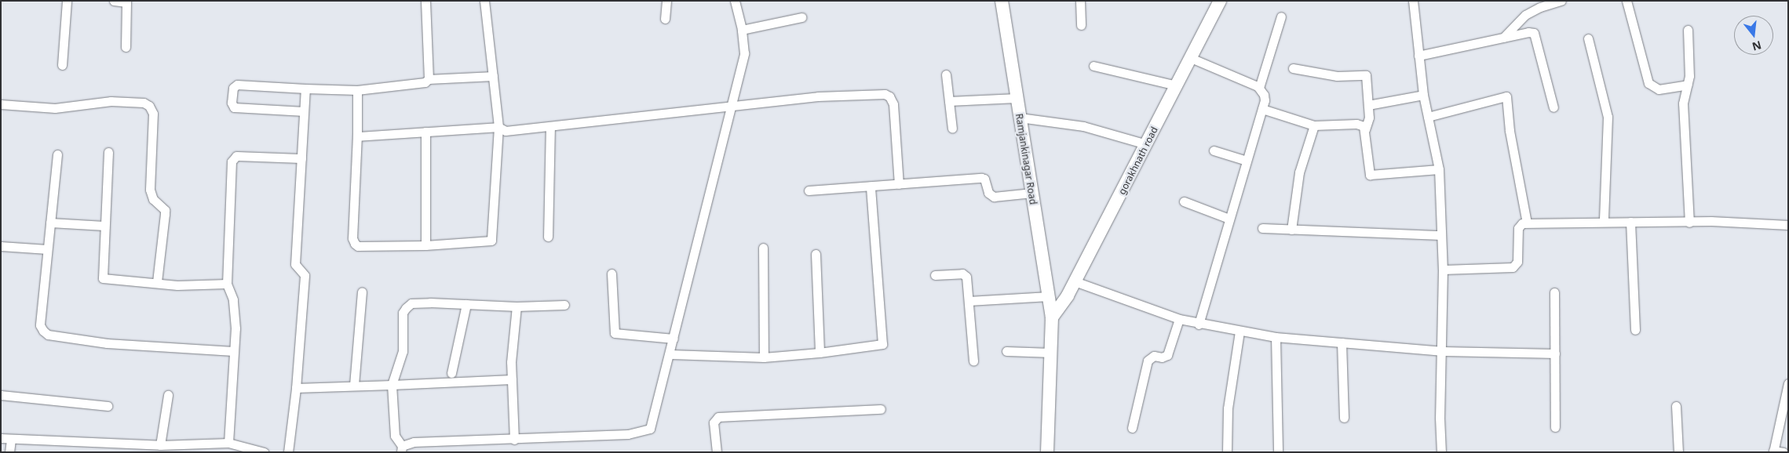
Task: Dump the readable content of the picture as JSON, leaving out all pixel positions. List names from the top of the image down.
{
  "streets": {
    "street": ["Ramjankinagar Road", "gorakhnath road"]
  },
  "crossings": [
    ["Ramjankinagar Road", "gorakhnath road"]
  ],
  "north": "bottom"
}
